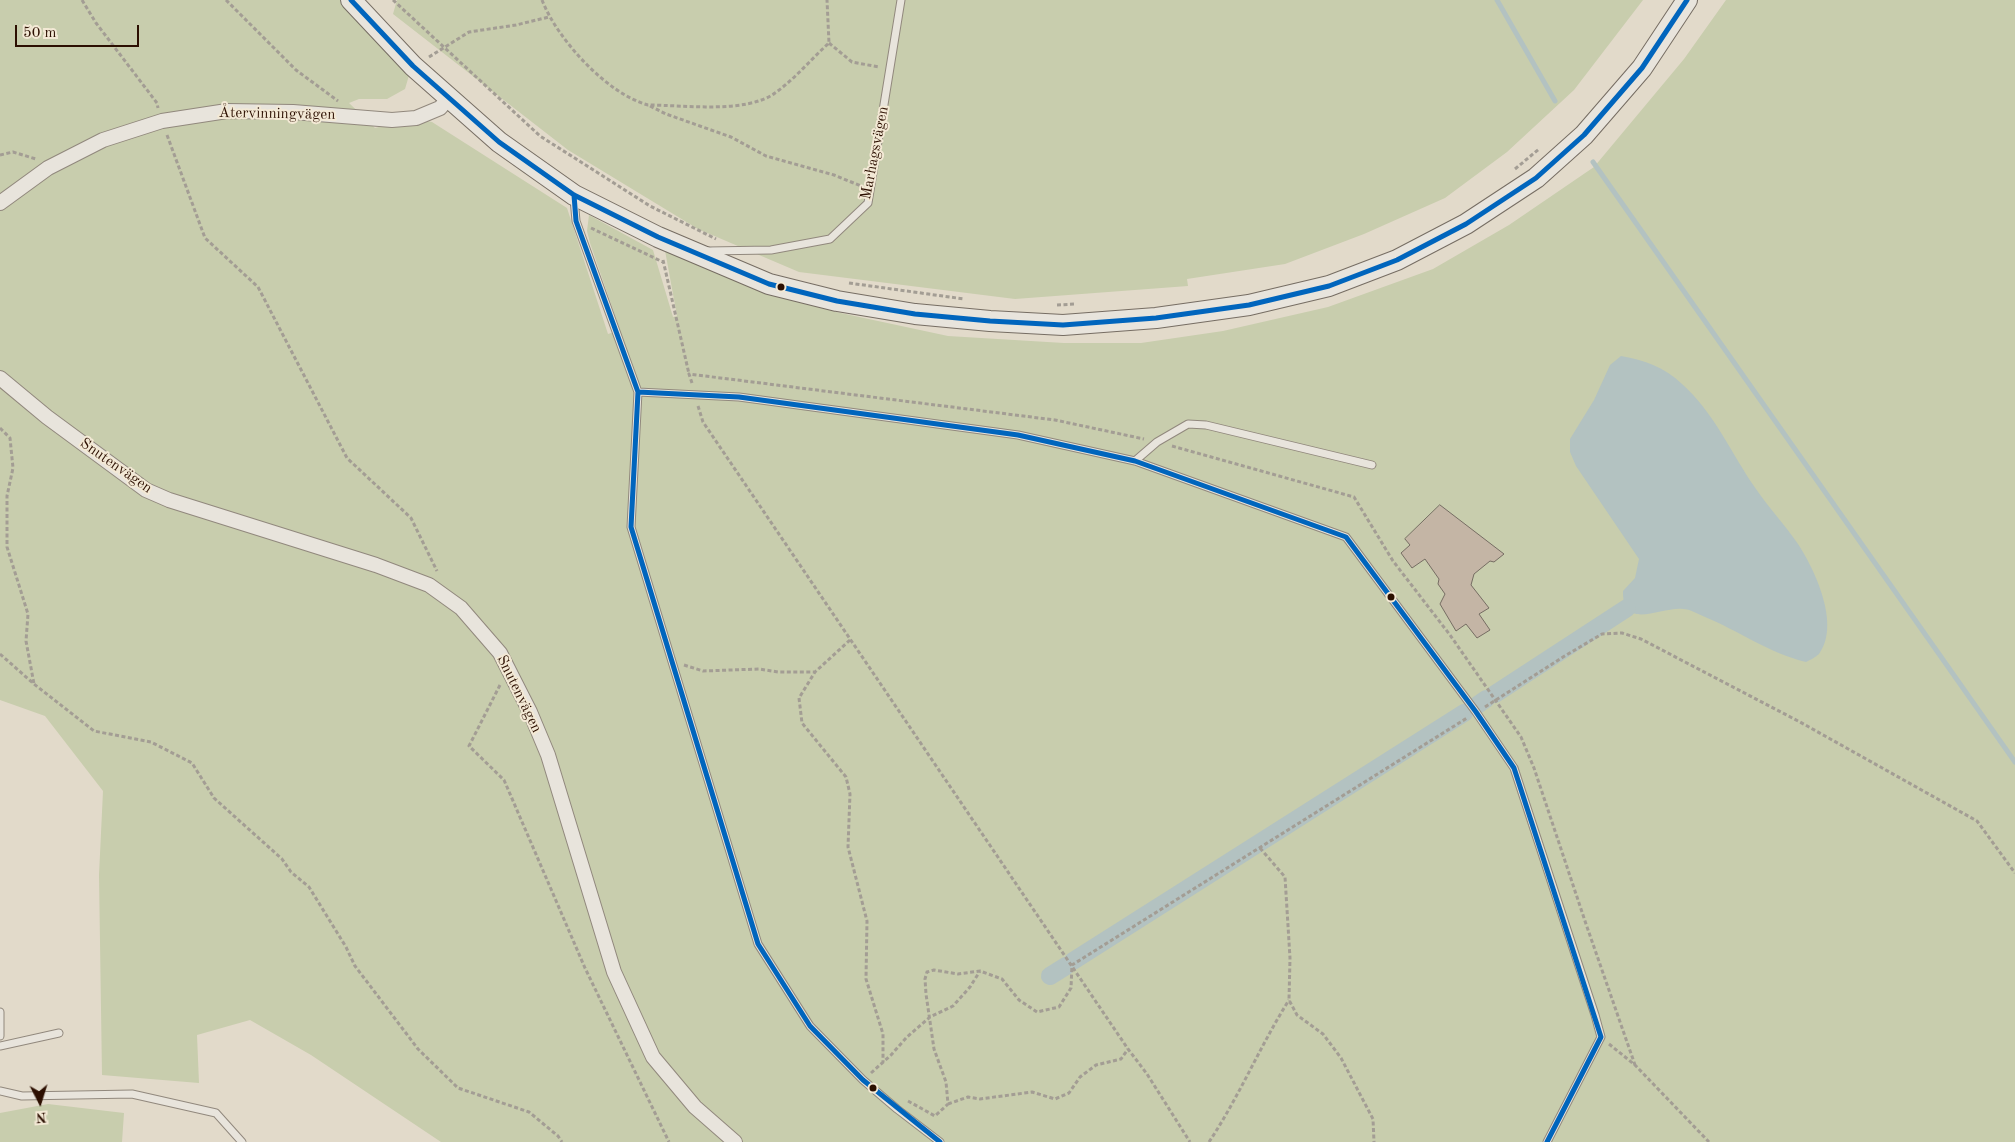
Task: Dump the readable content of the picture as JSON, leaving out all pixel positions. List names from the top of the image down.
{
  "streets": {
    "street": ["Återvinningvägen", "Snutenvägen"],
    "lane": ["Marhagsvägen"]
  },
  "scale_bar": "50 m",
  "north": "bottom"
}
